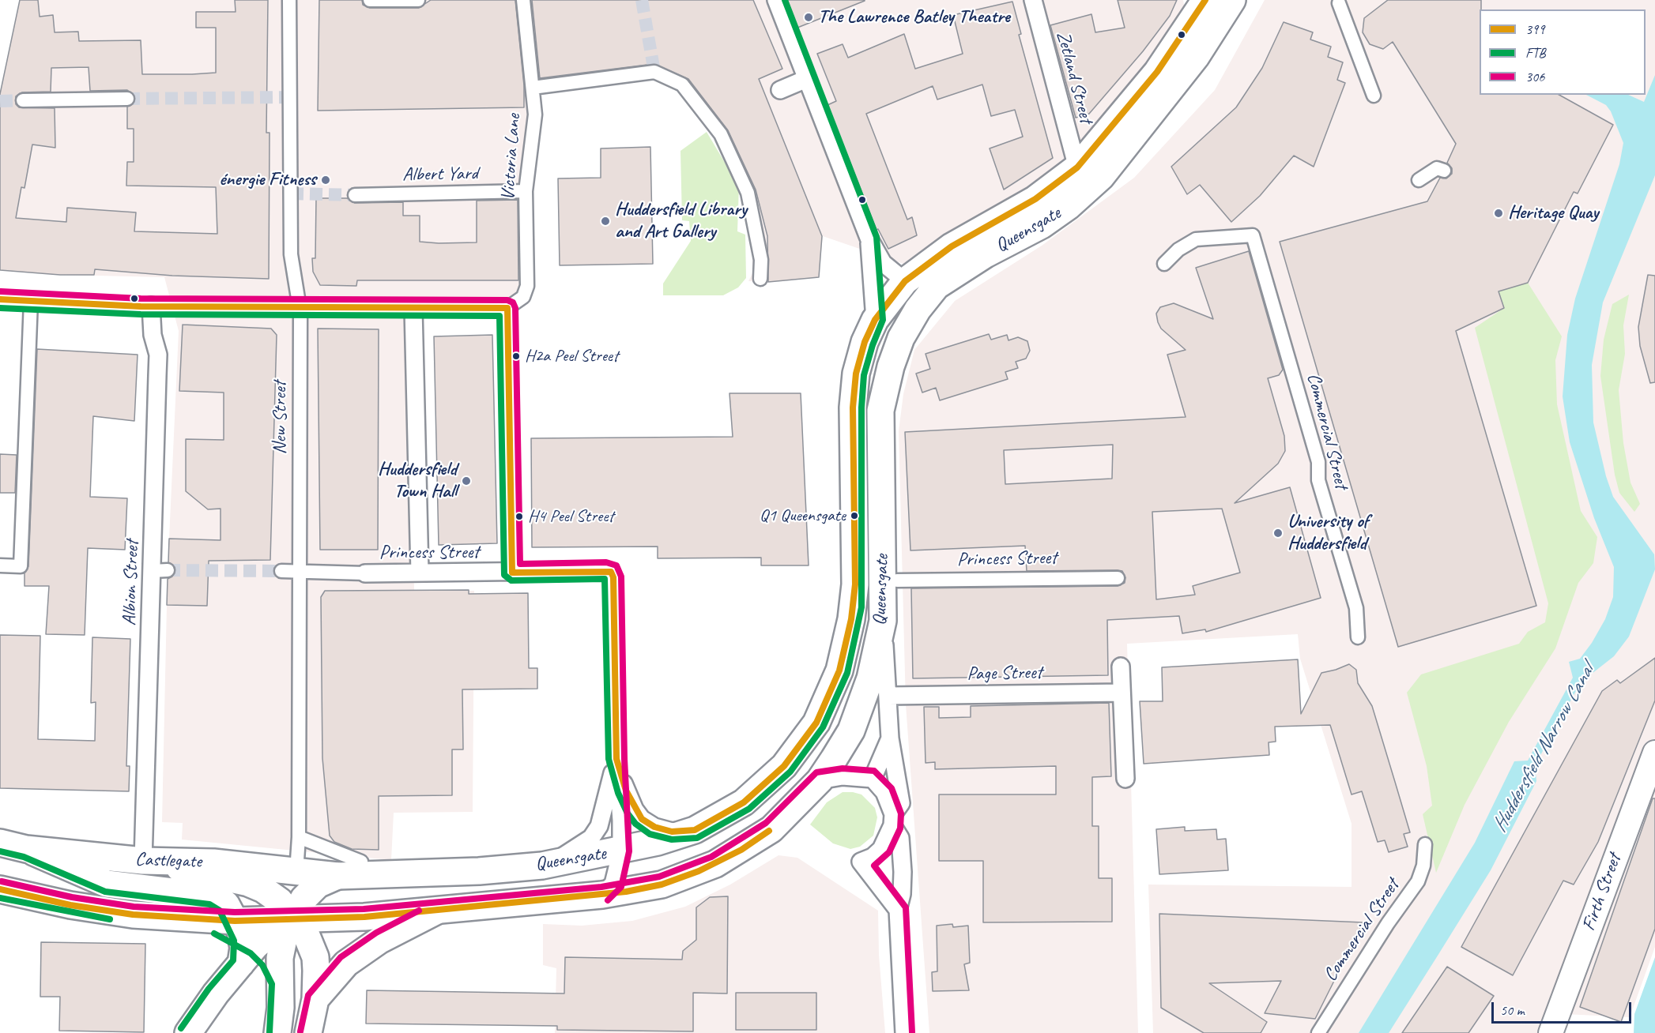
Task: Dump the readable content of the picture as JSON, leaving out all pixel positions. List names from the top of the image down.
{
  "streets": {
    "main road": ["Queensgate", "Castlegate", "Firth Street"],
    "street": [
      "Zetland Street",
      "Victoria Lane",
      "Albert Yard",
      "New Street",
      "Commercial Street",
      "Princess Street",
      "Albion Street",
      "Page Street"
    ]
  },
  "crossings": [
    ["Zetland Street", "Queensgate"],
    ["Victoria Lane", "Albert Yard"],
    ["Queensgate", "Castlegate"],
    ["New Street", "Princess Street"],
    ["New Street", "Castlegate"],
    ["Albion Street", "Castlegate"]
  ],
  "water": ["Huddersfield Narrow Canal"],
  "places": [
    "The Lawrence Batley Theatre",
    "énergie Fitness",
    "Heritage Quay",
    "Huddersfield Library and Art Gallery",
    "H2a Peel Street",
    "Huddersfield Town Hall",
    "Q1 Queensgate",
    "H4 Peel Street",
    "University of Huddersfield"
  ],
  "lines": ["transit line 399", "transit line FTB", "transit line 306"],
  "legend": ["399", "FTB", "306"],
  "scale_bar": "50 m"
}
